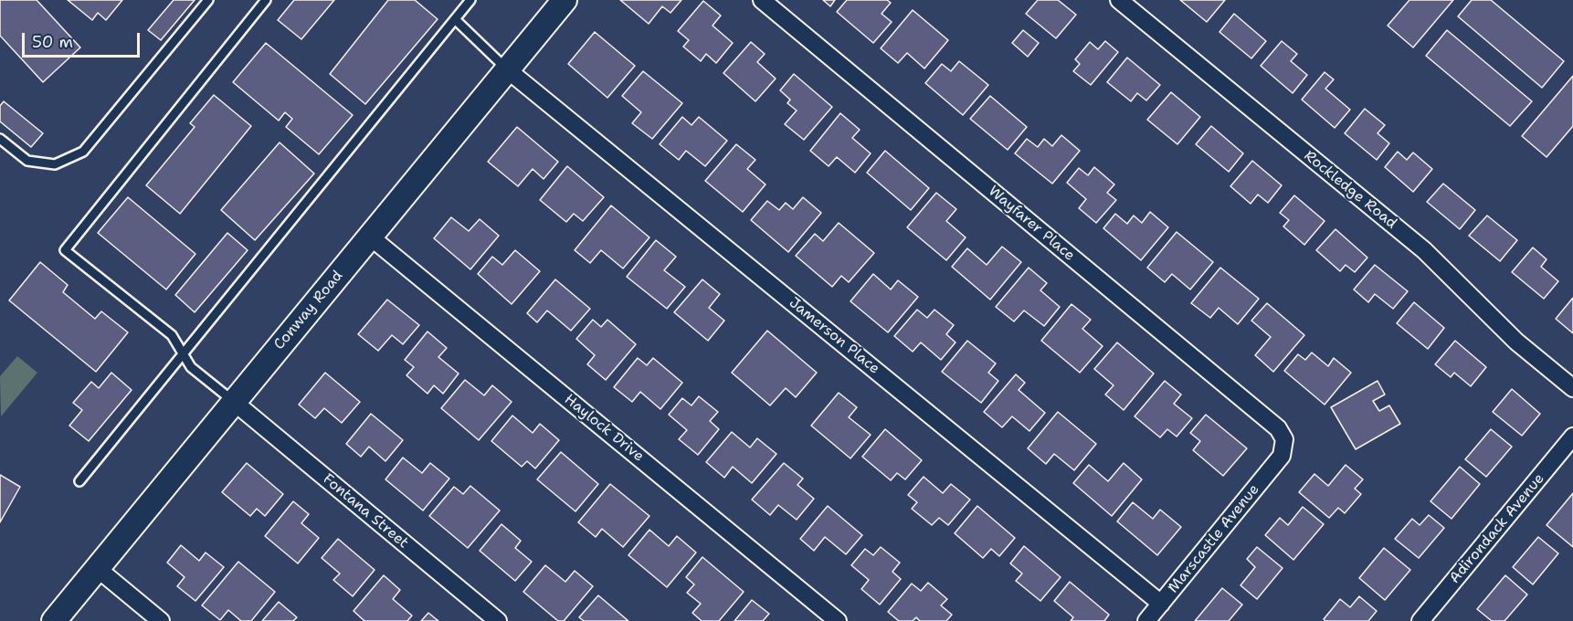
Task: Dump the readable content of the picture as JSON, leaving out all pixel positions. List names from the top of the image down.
{
  "streets": {
    "main road": ["Conway Road"],
    "street": [
      "Rockledge Road",
      "Wayfarer Place",
      "Jamerson Place",
      "Haylock Drive",
      "Fontana Street",
      "Adirondack Avenue",
      "Marscastle Avenue"
    ]
  },
  "crossings": [
    ["Wayfarer Place", "Marscastle Avenue"],
    ["Conway Road", "Jamerson Place"],
    ["Conway Road", "Haylock Drive"],
    ["Conway Road", "Fontana Street"],
    ["Jamerson Place", "Marscastle Avenue"]
  ],
  "scale_bar": "50 m"
}
